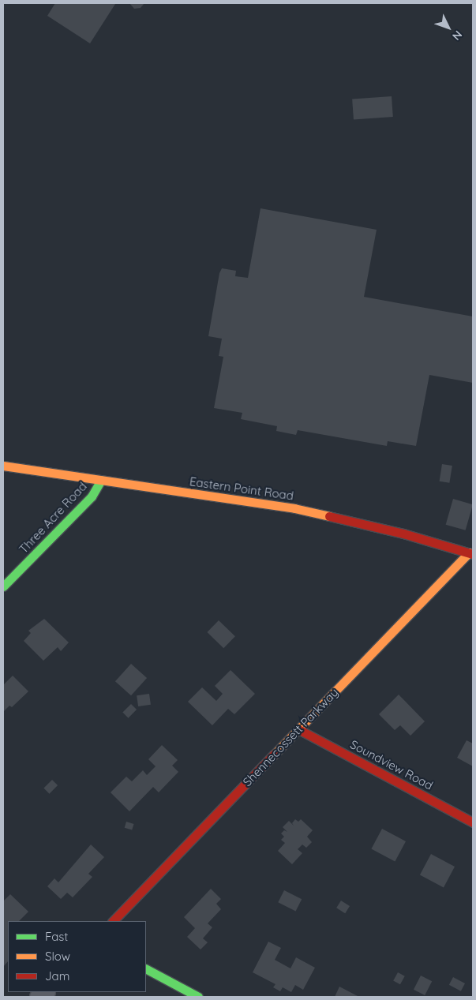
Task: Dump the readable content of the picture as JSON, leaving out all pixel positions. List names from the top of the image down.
{
  "streets": {
    "street": [
      "Eastern Point Road",
      "Three Acre Road",
      "Shennecossett Parkway",
      "Soundview Road"
    ]
  },
  "crossings": [
    ["Eastern Point Road", "Three Acre Road"],
    ["Eastern Point Road", "Shennecossett Parkway"],
    ["Shennecossett Parkway", "Soundview Road"]
  ],
  "legend": ["Fast", "Slow", "Jam"],
  "north": "bottom right"
}
